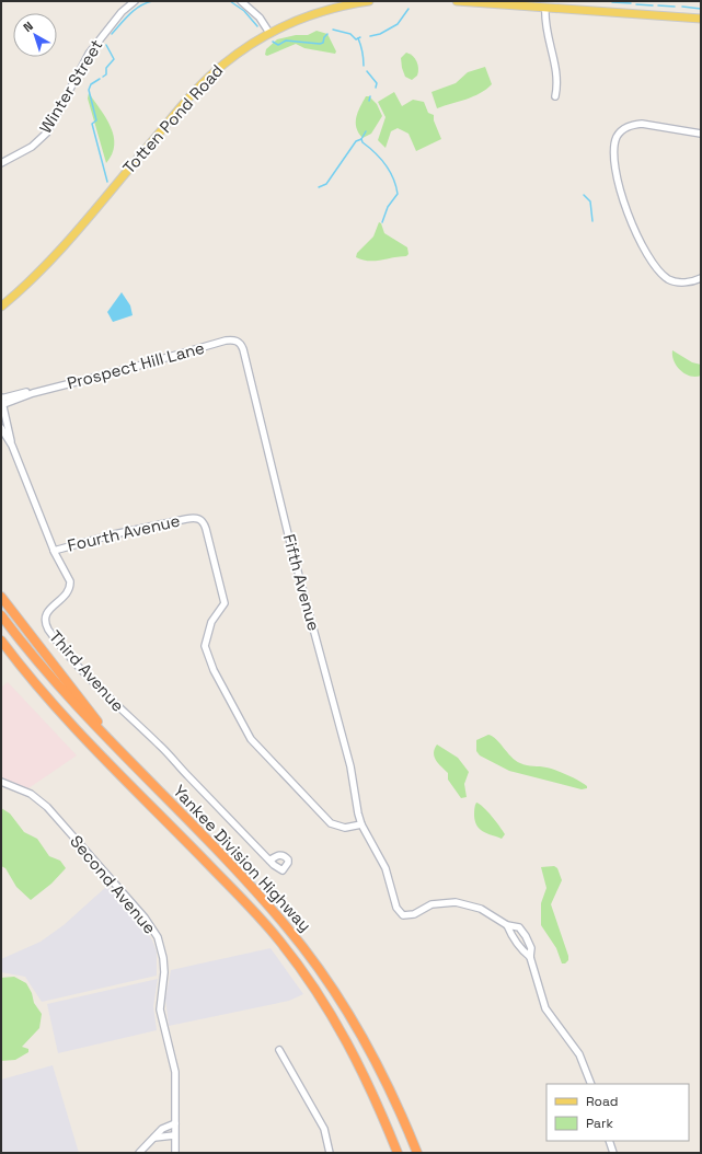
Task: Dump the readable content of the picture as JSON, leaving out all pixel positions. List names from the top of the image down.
{
  "streets": {
    "highway": ["Yankee Division Highway"],
    "main road": ["Totten Pond Road"],
    "street": [
      "Winter Street",
      "Prospect Hill Lane",
      "Fourth Avenue",
      "Fifth Avenue",
      "Third Avenue",
      "Second Avenue"
    ]
  },
  "crossings": [
    ["Prospect Hill Lane", "Fifth Avenue"],
    ["Prospect Hill Lane", "Third Avenue"],
    ["Fourth Avenue", "Fifth Avenue"],
    ["Fourth Avenue", "Third Avenue"]
  ],
  "legend": ["Road", "Park"],
  "north": "top left"
}
